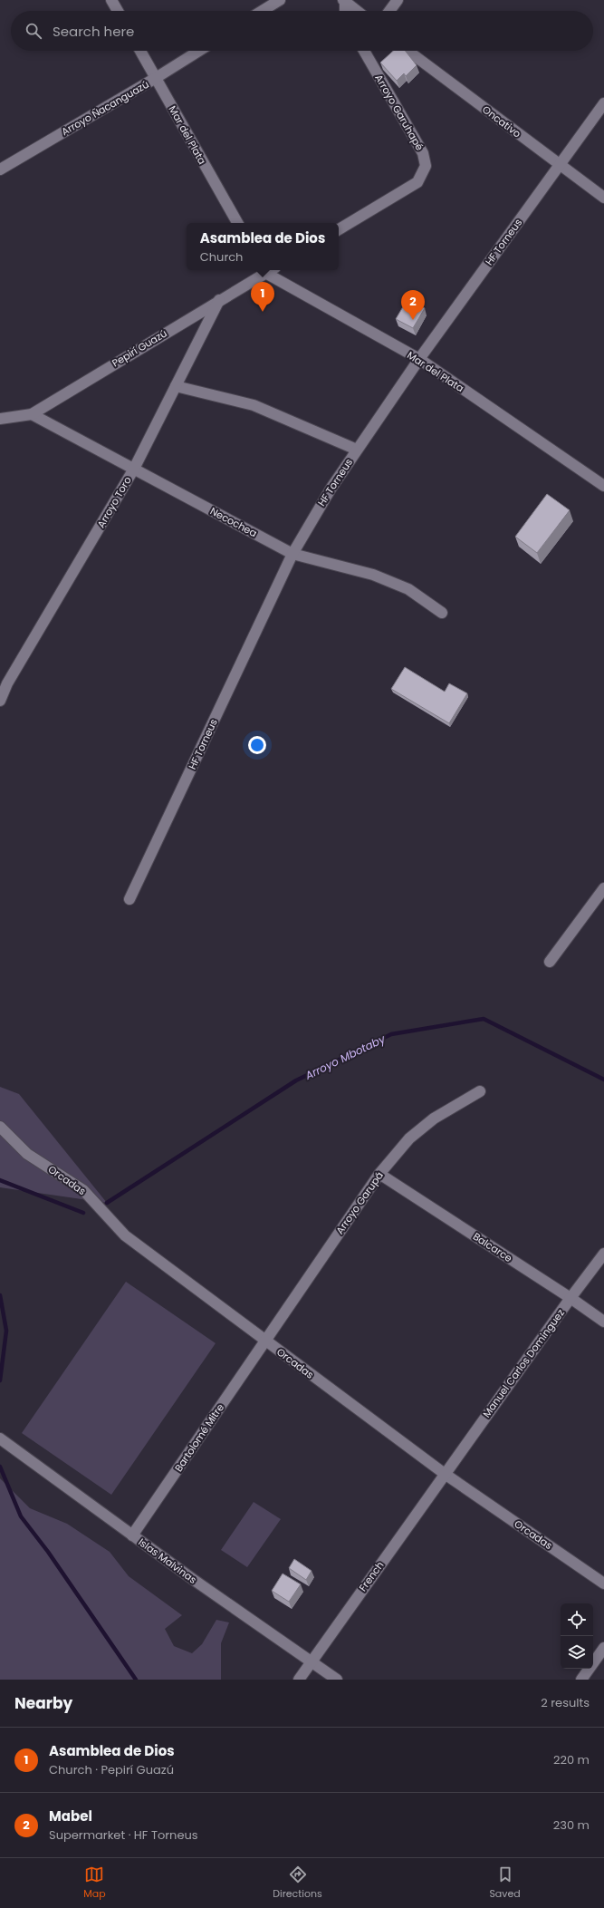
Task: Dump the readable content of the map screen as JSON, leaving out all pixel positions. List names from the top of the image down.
{
  "streets": {
    "street": [
      "Arroyo Ñacanguazú",
      "Arroyo Garuhapé",
      "Oncativo",
      "Mar del Plata",
      "HF Torneus",
      "Pepirí Guazú",
      "Arroyo Toro",
      "Necochea",
      "Orcadas",
      "Arroyo Garupá",
      "Balcarce",
      "Manuel Carlos Dominguez",
      "Bartolomé Mitre",
      "Islas Malvinas",
      "French"
    ]
  },
  "crossings": [
    ["Arroyo Ñacanguazú", "Mar del Plata"],
    ["Oncativo", "HF Torneus"],
    ["Mar del Plata", "HF Torneus"],
    ["HF Torneus", "Necochea"],
    ["Pepirí Guazú", "Arroyo Toro"],
    ["Pepirí Guazú", "Necochea"],
    ["Arroyo Toro", "Necochea"],
    ["Orcadas", "Arroyo Garupá"],
    ["Orcadas", "Manuel Carlos Dominguez"],
    ["Orcadas", "Bartolomé Mitre"],
    ["Orcadas", "French"],
    ["Arroyo Garupá", "Balcarce"],
    ["Arroyo Garupá", "Bartolomé Mitre"],
    ["Balcarce", "Manuel Carlos Dominguez"],
    ["Manuel Carlos Dominguez", "French"],
    ["Bartolomé Mitre", "Islas Malvinas"],
    ["Islas Malvinas", "French"]
  ],
  "water": ["Arroyo Mbotaby"],
  "page": {
    "search": "Search here",
    "popup": ["Asamblea de Dios", "Church"],
    "pins": ["1", "2"],
    "heading": ["Nearby", "2 results"],
    "list": [
      {
        "mark": "1",
        "name": "Asamblea de Dios",
        "note": "Church · Pepirí Guazú",
        "value": "220 m"
      },
      {
        "mark": "2",
        "name": "Mabel",
        "note": "Supermarket · HF Torneus",
        "value": "230 m"
      }
    ],
    "nav": ["Map", "Directions", "Saved"]
  }
}
